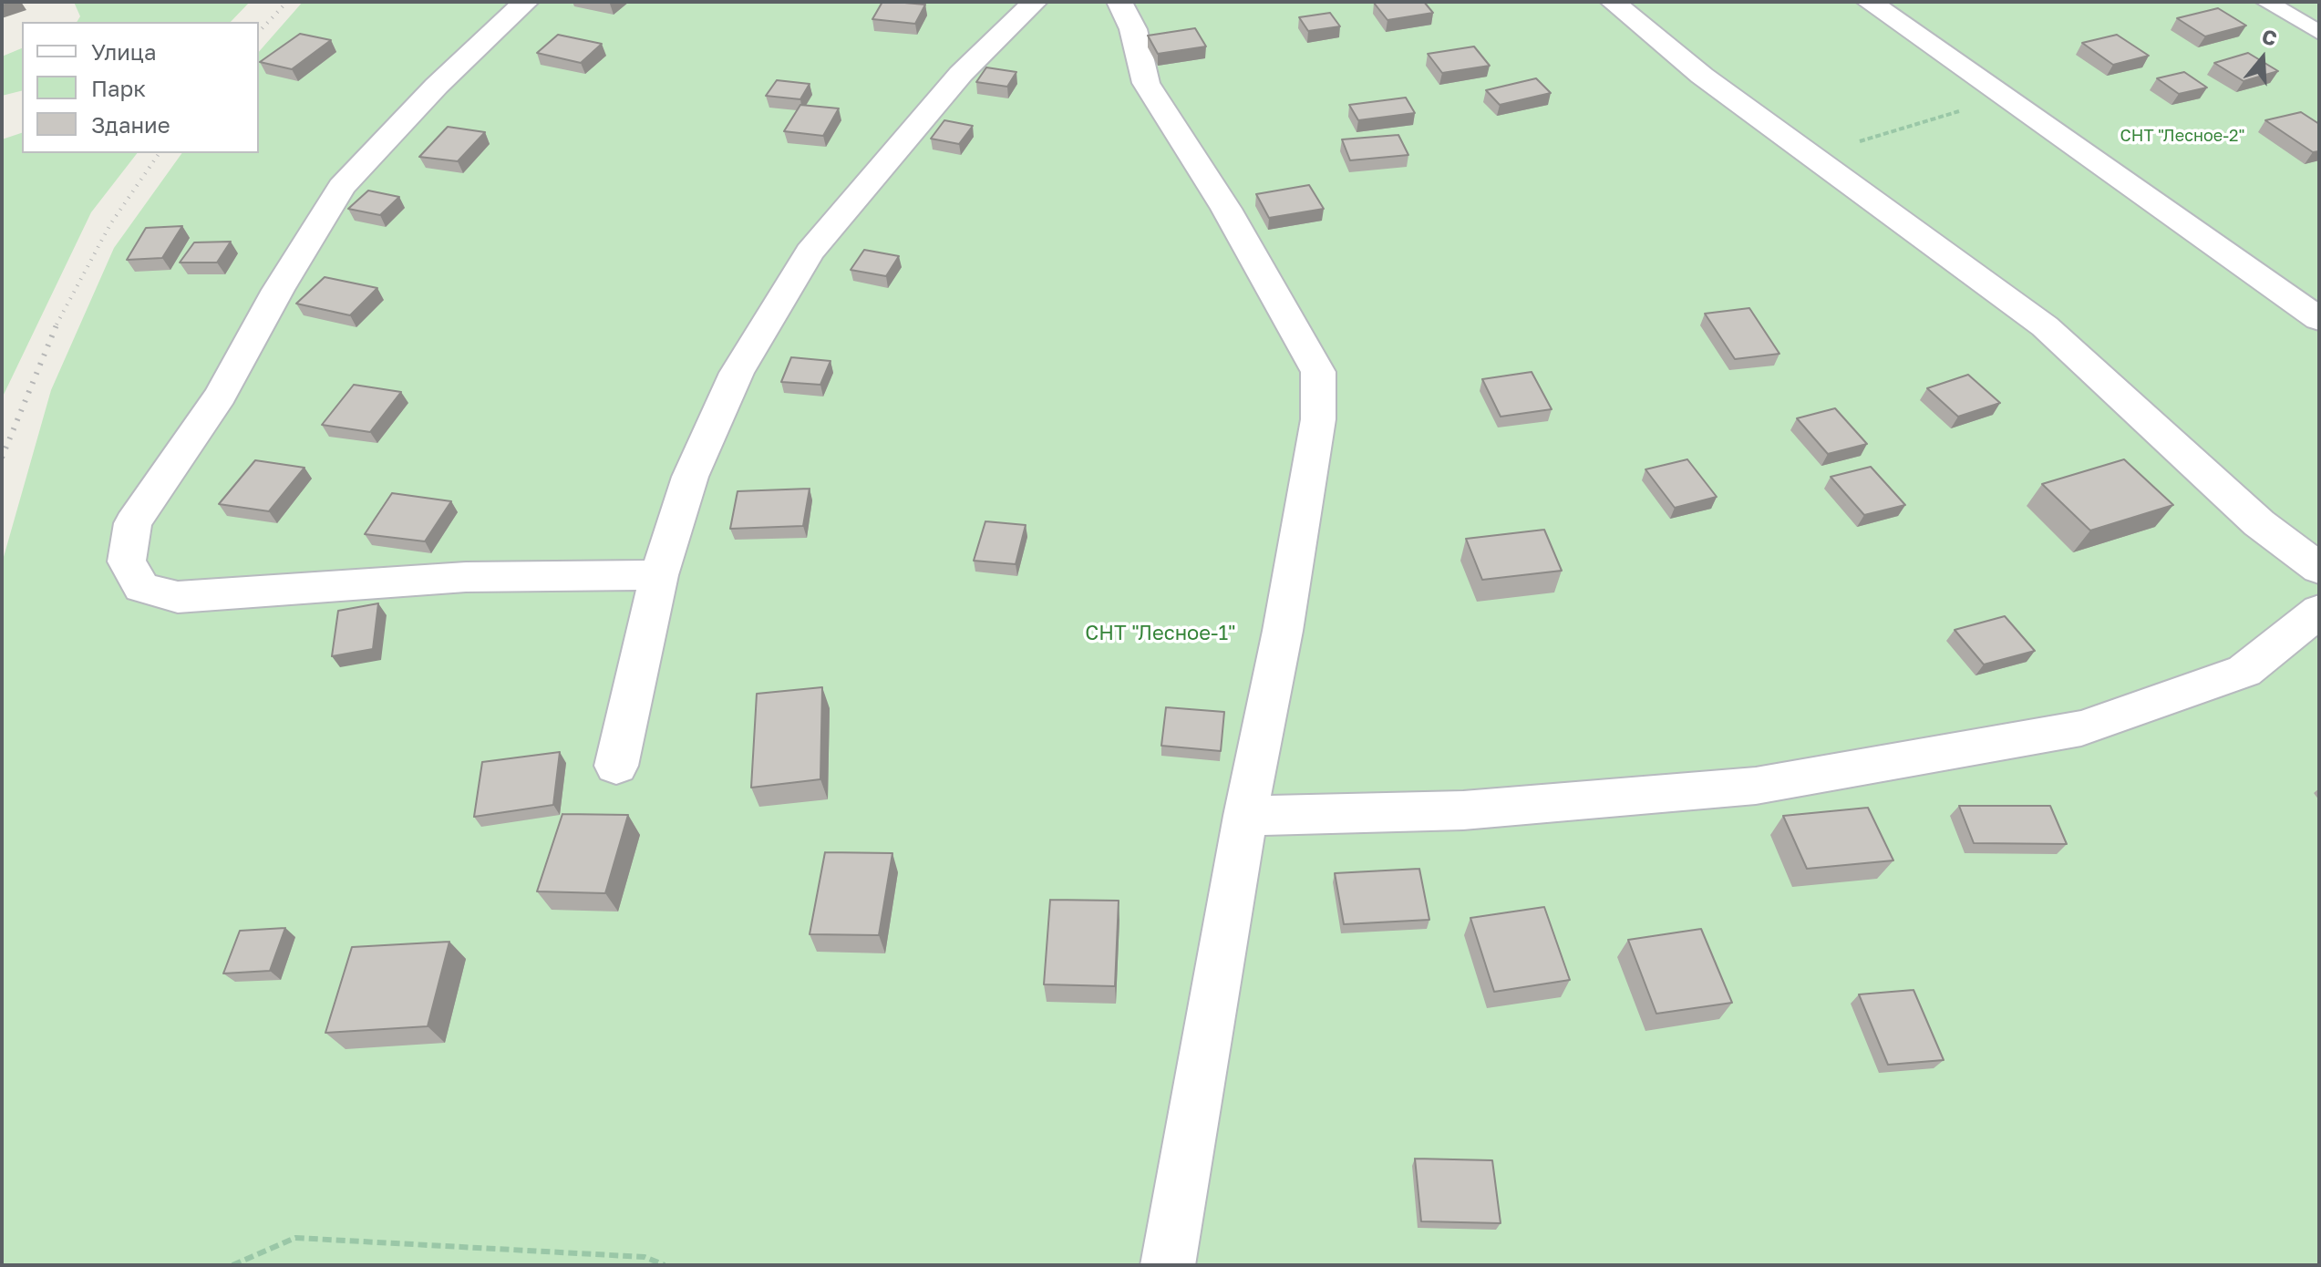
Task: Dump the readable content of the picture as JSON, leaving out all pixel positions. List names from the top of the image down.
{
  "parks": ["СНТ \"Лесное-2\"", "СНТ \"Лесное-1\""],
  "legend": ["Улица", "Парк", "Здание"],
  "north": "top"
}
